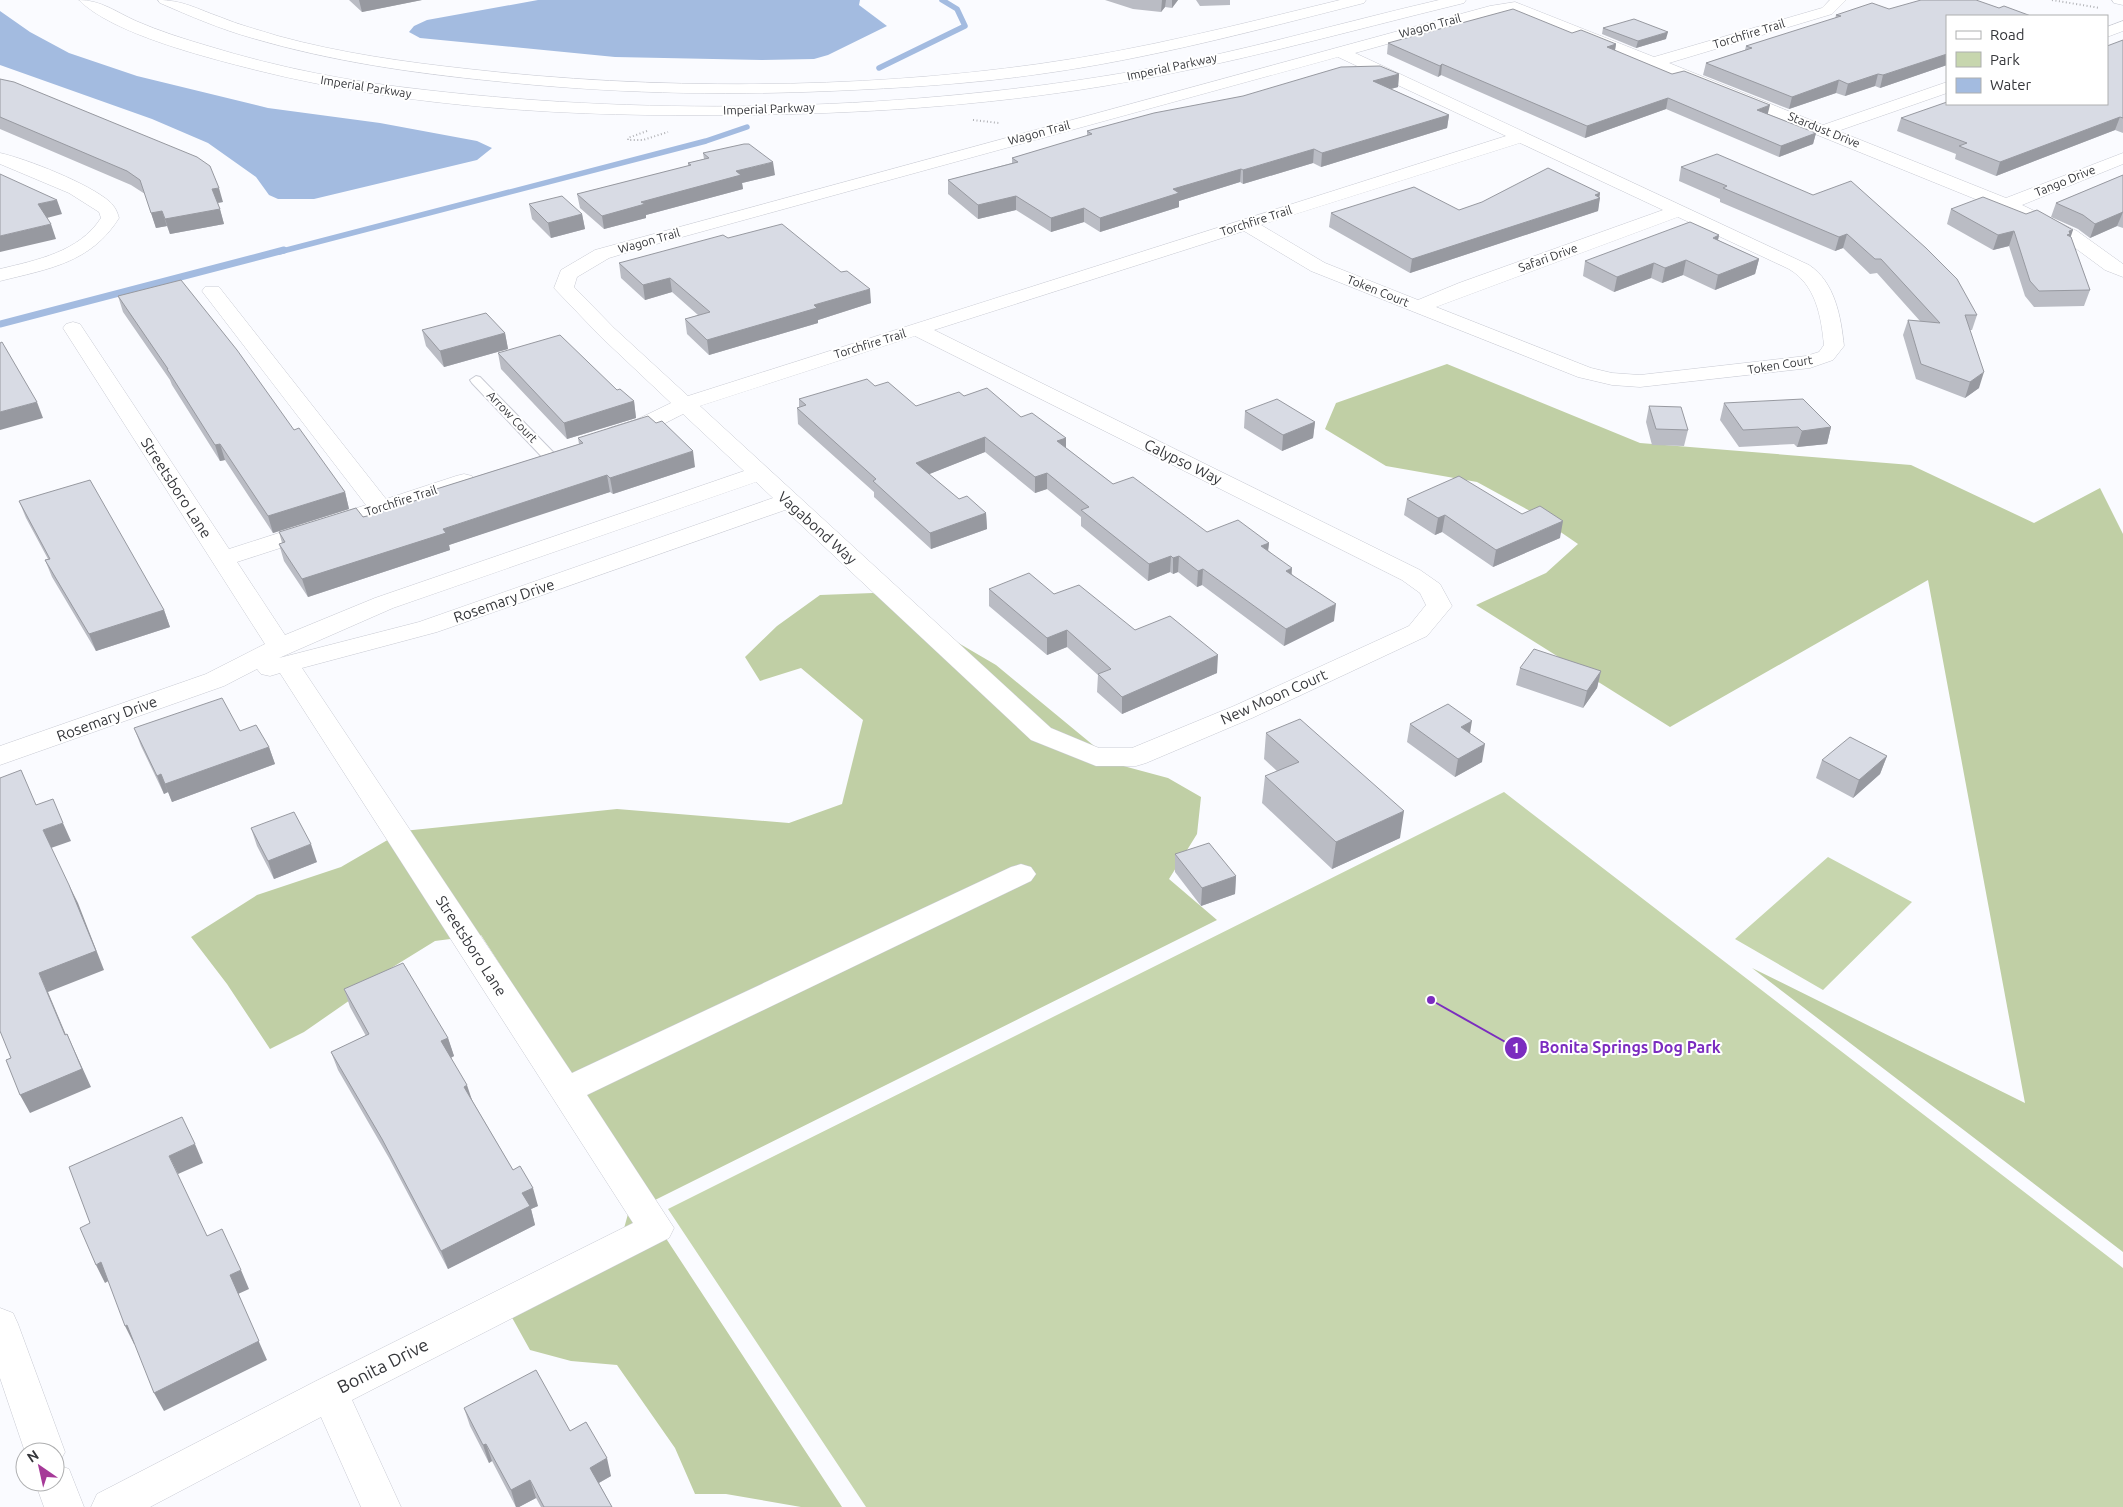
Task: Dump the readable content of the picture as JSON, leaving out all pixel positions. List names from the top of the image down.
{
  "streets": {
    "street": [
      "Wagon Trail",
      "Torchfire Trail",
      "Imperial Parkway",
      "Stardust Drive",
      "Tango Drive",
      "Safari Drive",
      "Token Court",
      "Calypso Way",
      "Streetsboro Lane",
      "Vagabond Way",
      "Rosemary Drive",
      "New Moon Court",
      "Bonita Drive"
    ],
    "lane": ["Arrow Court"]
  },
  "crossings": [
    ["Wagon Trail", "Stardust Drive"],
    ["Wagon Trail", "Token Court"],
    ["Wagon Trail", "Vagabond Way"],
    ["Torchfire Trail", "Stardust Drive"],
    ["Torchfire Trail", "Token Court"],
    ["Torchfire Trail", "Calypso Way"],
    ["Torchfire Trail", "Streetsboro Lane"],
    ["Torchfire Trail", "Vagabond Way"],
    ["Stardust Drive", "Tango Drive"],
    ["Safari Drive", "Token Court"],
    ["Calypso Way", "New Moon Court"],
    ["Streetsboro Lane", "Rosemary Drive"],
    ["Streetsboro Lane", "Bonita Drive"],
    ["Vagabond Way", "Rosemary Drive"],
    ["Vagabond Way", "New Moon Court"]
  ],
  "places": ["Bonita Springs Dog Park"],
  "legend": ["Road", "Park", "Water"],
  "north": "top left"
}
